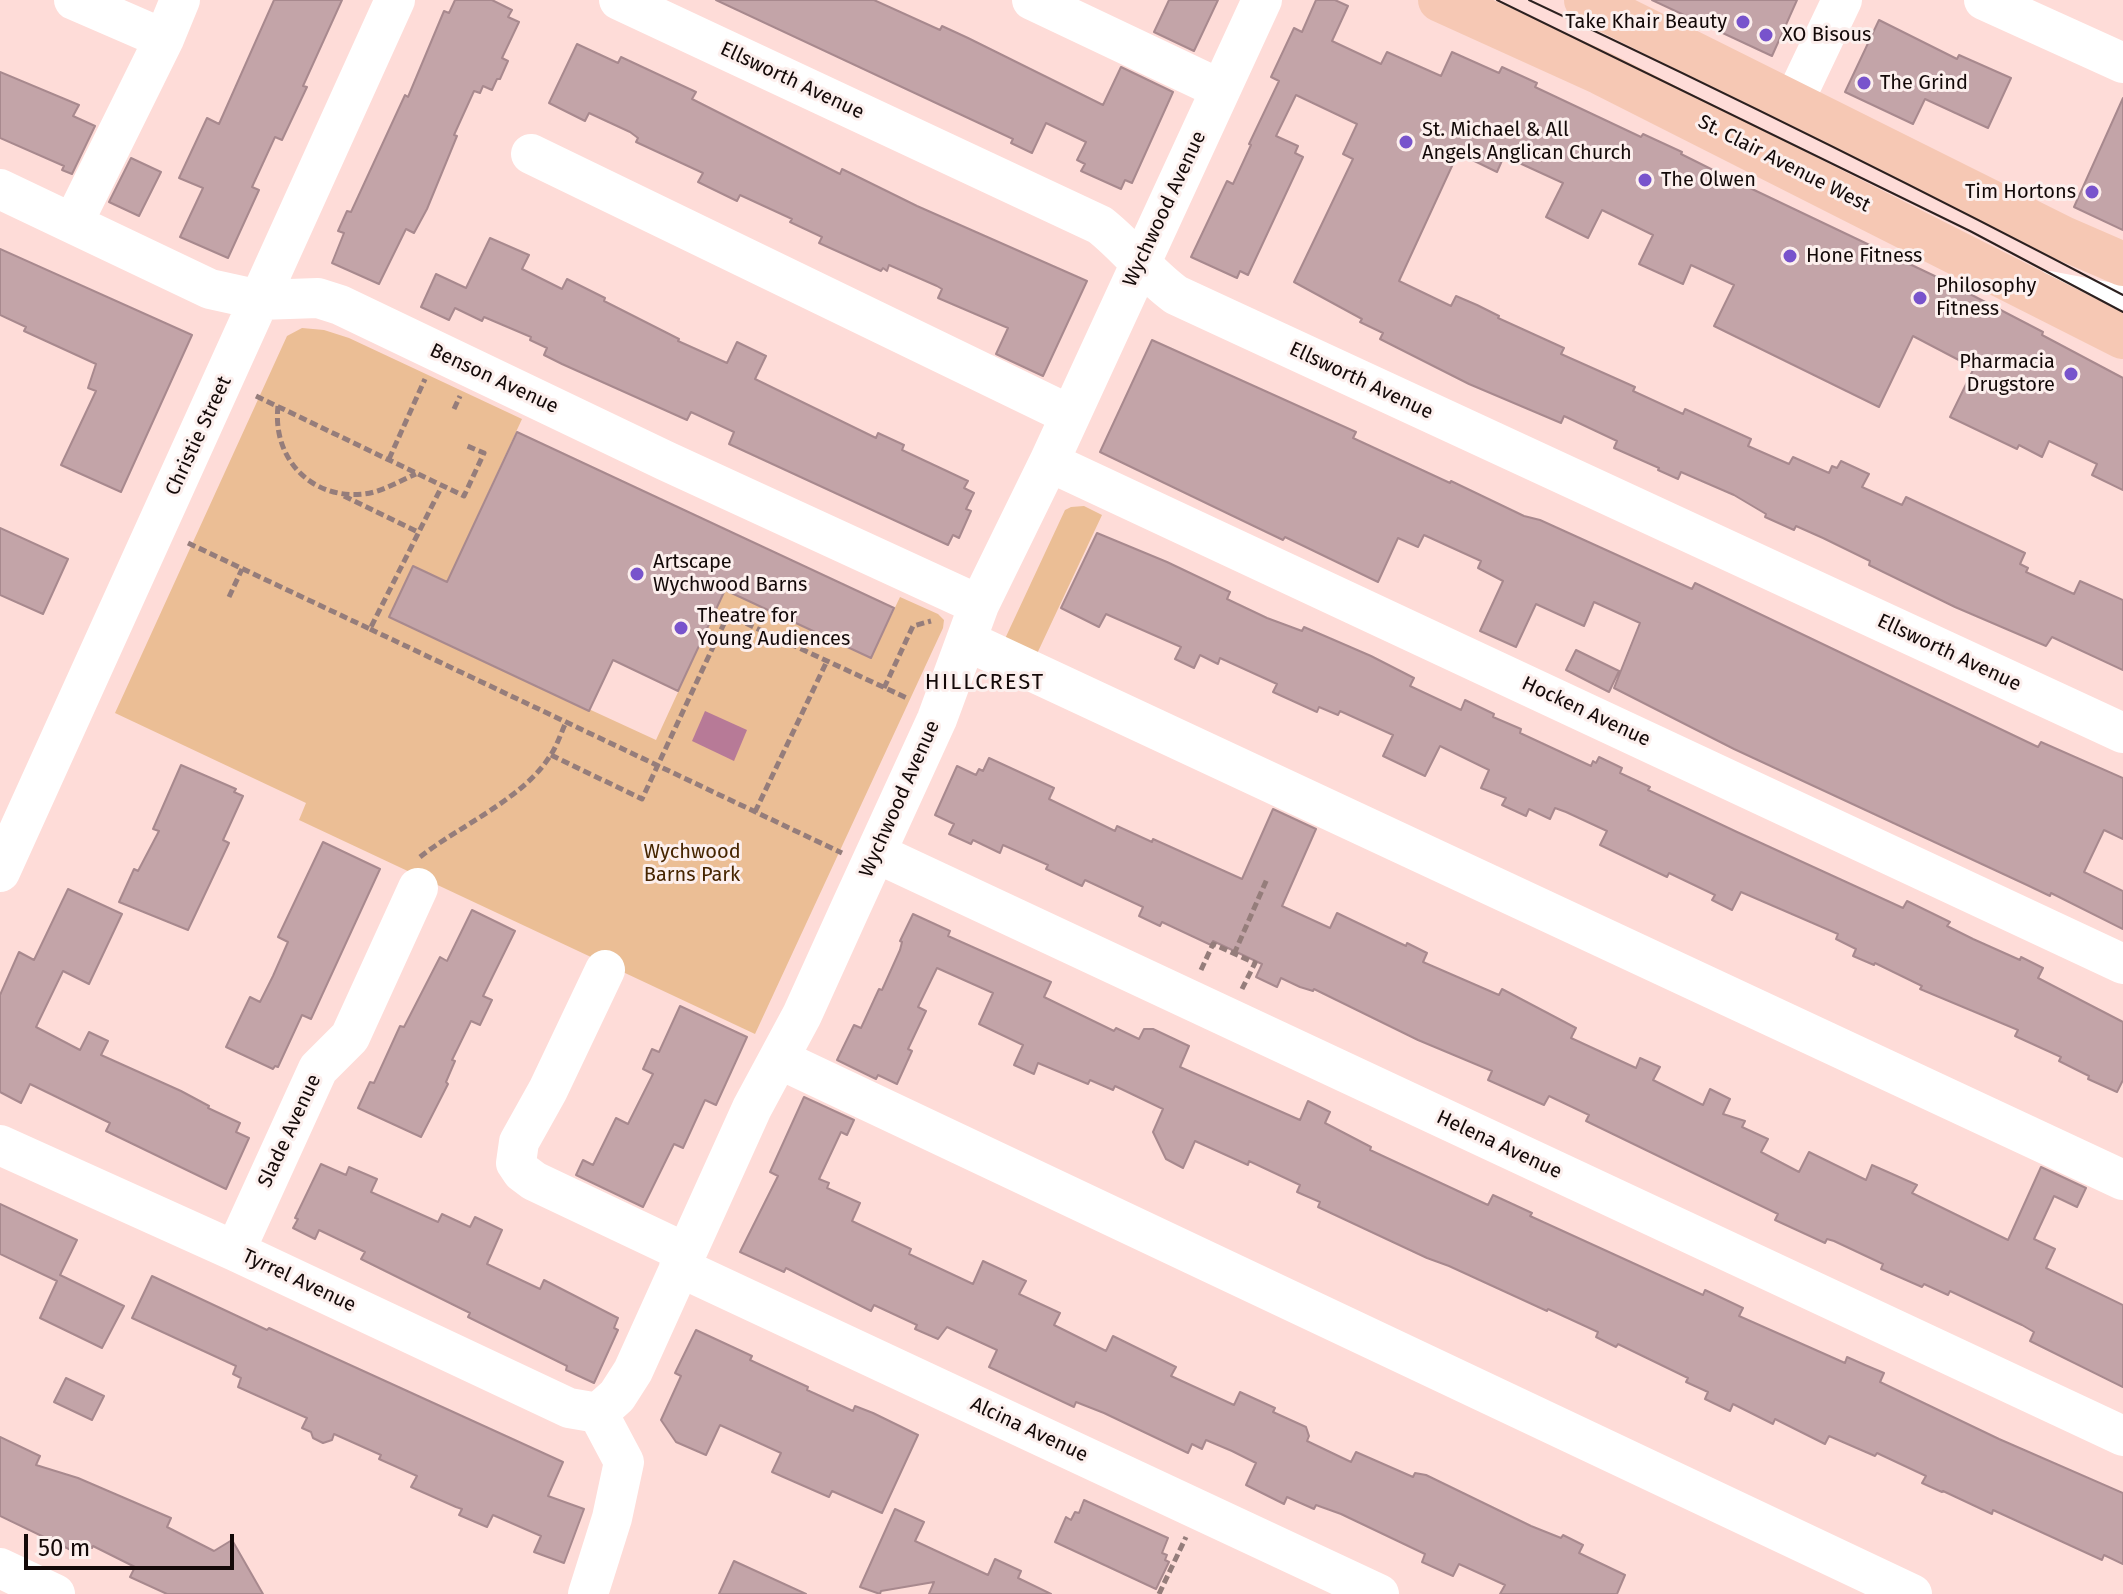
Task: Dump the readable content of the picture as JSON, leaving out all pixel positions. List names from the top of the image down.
{
  "streets": {
    "main road": ["St. Clair Avenue West"],
    "street": [
      "Ellsworth Avenue",
      "Wychwood Avenue",
      "Benson Avenue",
      "Christie Street",
      "Hocken Avenue",
      "Slade Avenue",
      "Helena Avenue",
      "Tyrrel Avenue",
      "Alcina Avenue"
    ]
  },
  "crossings": [
    ["Ellsworth Avenue", "Wychwood Avenue"],
    ["Wychwood Avenue", "Benson Avenue"],
    ["Wychwood Avenue", "Hocken Avenue"],
    ["Wychwood Avenue", "Helena Avenue"],
    ["Wychwood Avenue", "Tyrrel Avenue"],
    ["Wychwood Avenue", "Alcina Avenue"],
    ["Benson Avenue", "Christie Street"],
    ["Slade Avenue", "Tyrrel Avenue"]
  ],
  "districts": ["HILLCREST"],
  "parks": ["Wychwood Barns Park"],
  "places": [
    "Take Khair Beauty",
    "XO Bisous",
    "The Grind",
    "St. Michael & All Angels Anglican Church",
    "The Olwen",
    "Tim Hortons",
    "Hone Fitness",
    "Philosophy Fitness",
    "Pharmacia Drugstore",
    "Artscape Wychwood Barns",
    "Theatre for Young Audiences"
  ],
  "scale_bar": "50 m"
}
